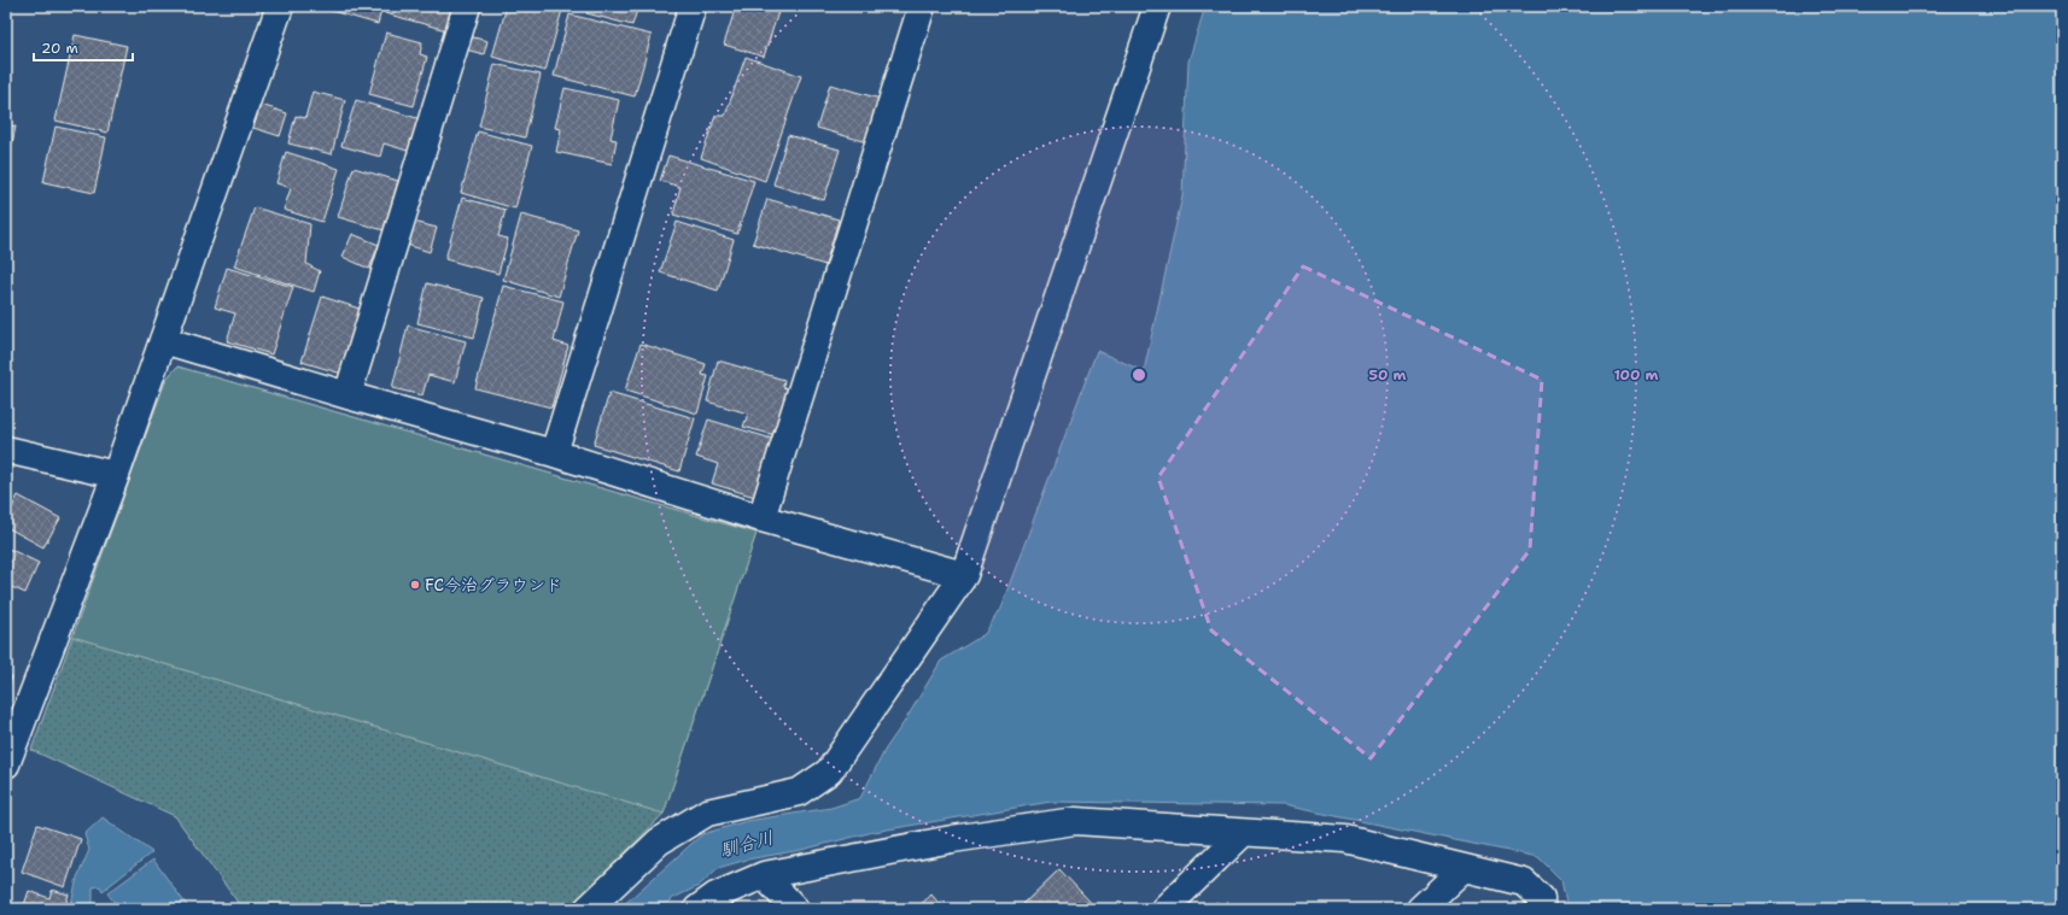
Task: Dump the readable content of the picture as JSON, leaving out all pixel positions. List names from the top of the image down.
{
  "water": ["馴合川"],
  "places": ["FC今治グラウンド"],
  "scale_bar": "20 m",
  "rings": ["50 m", "100 m"]
}
